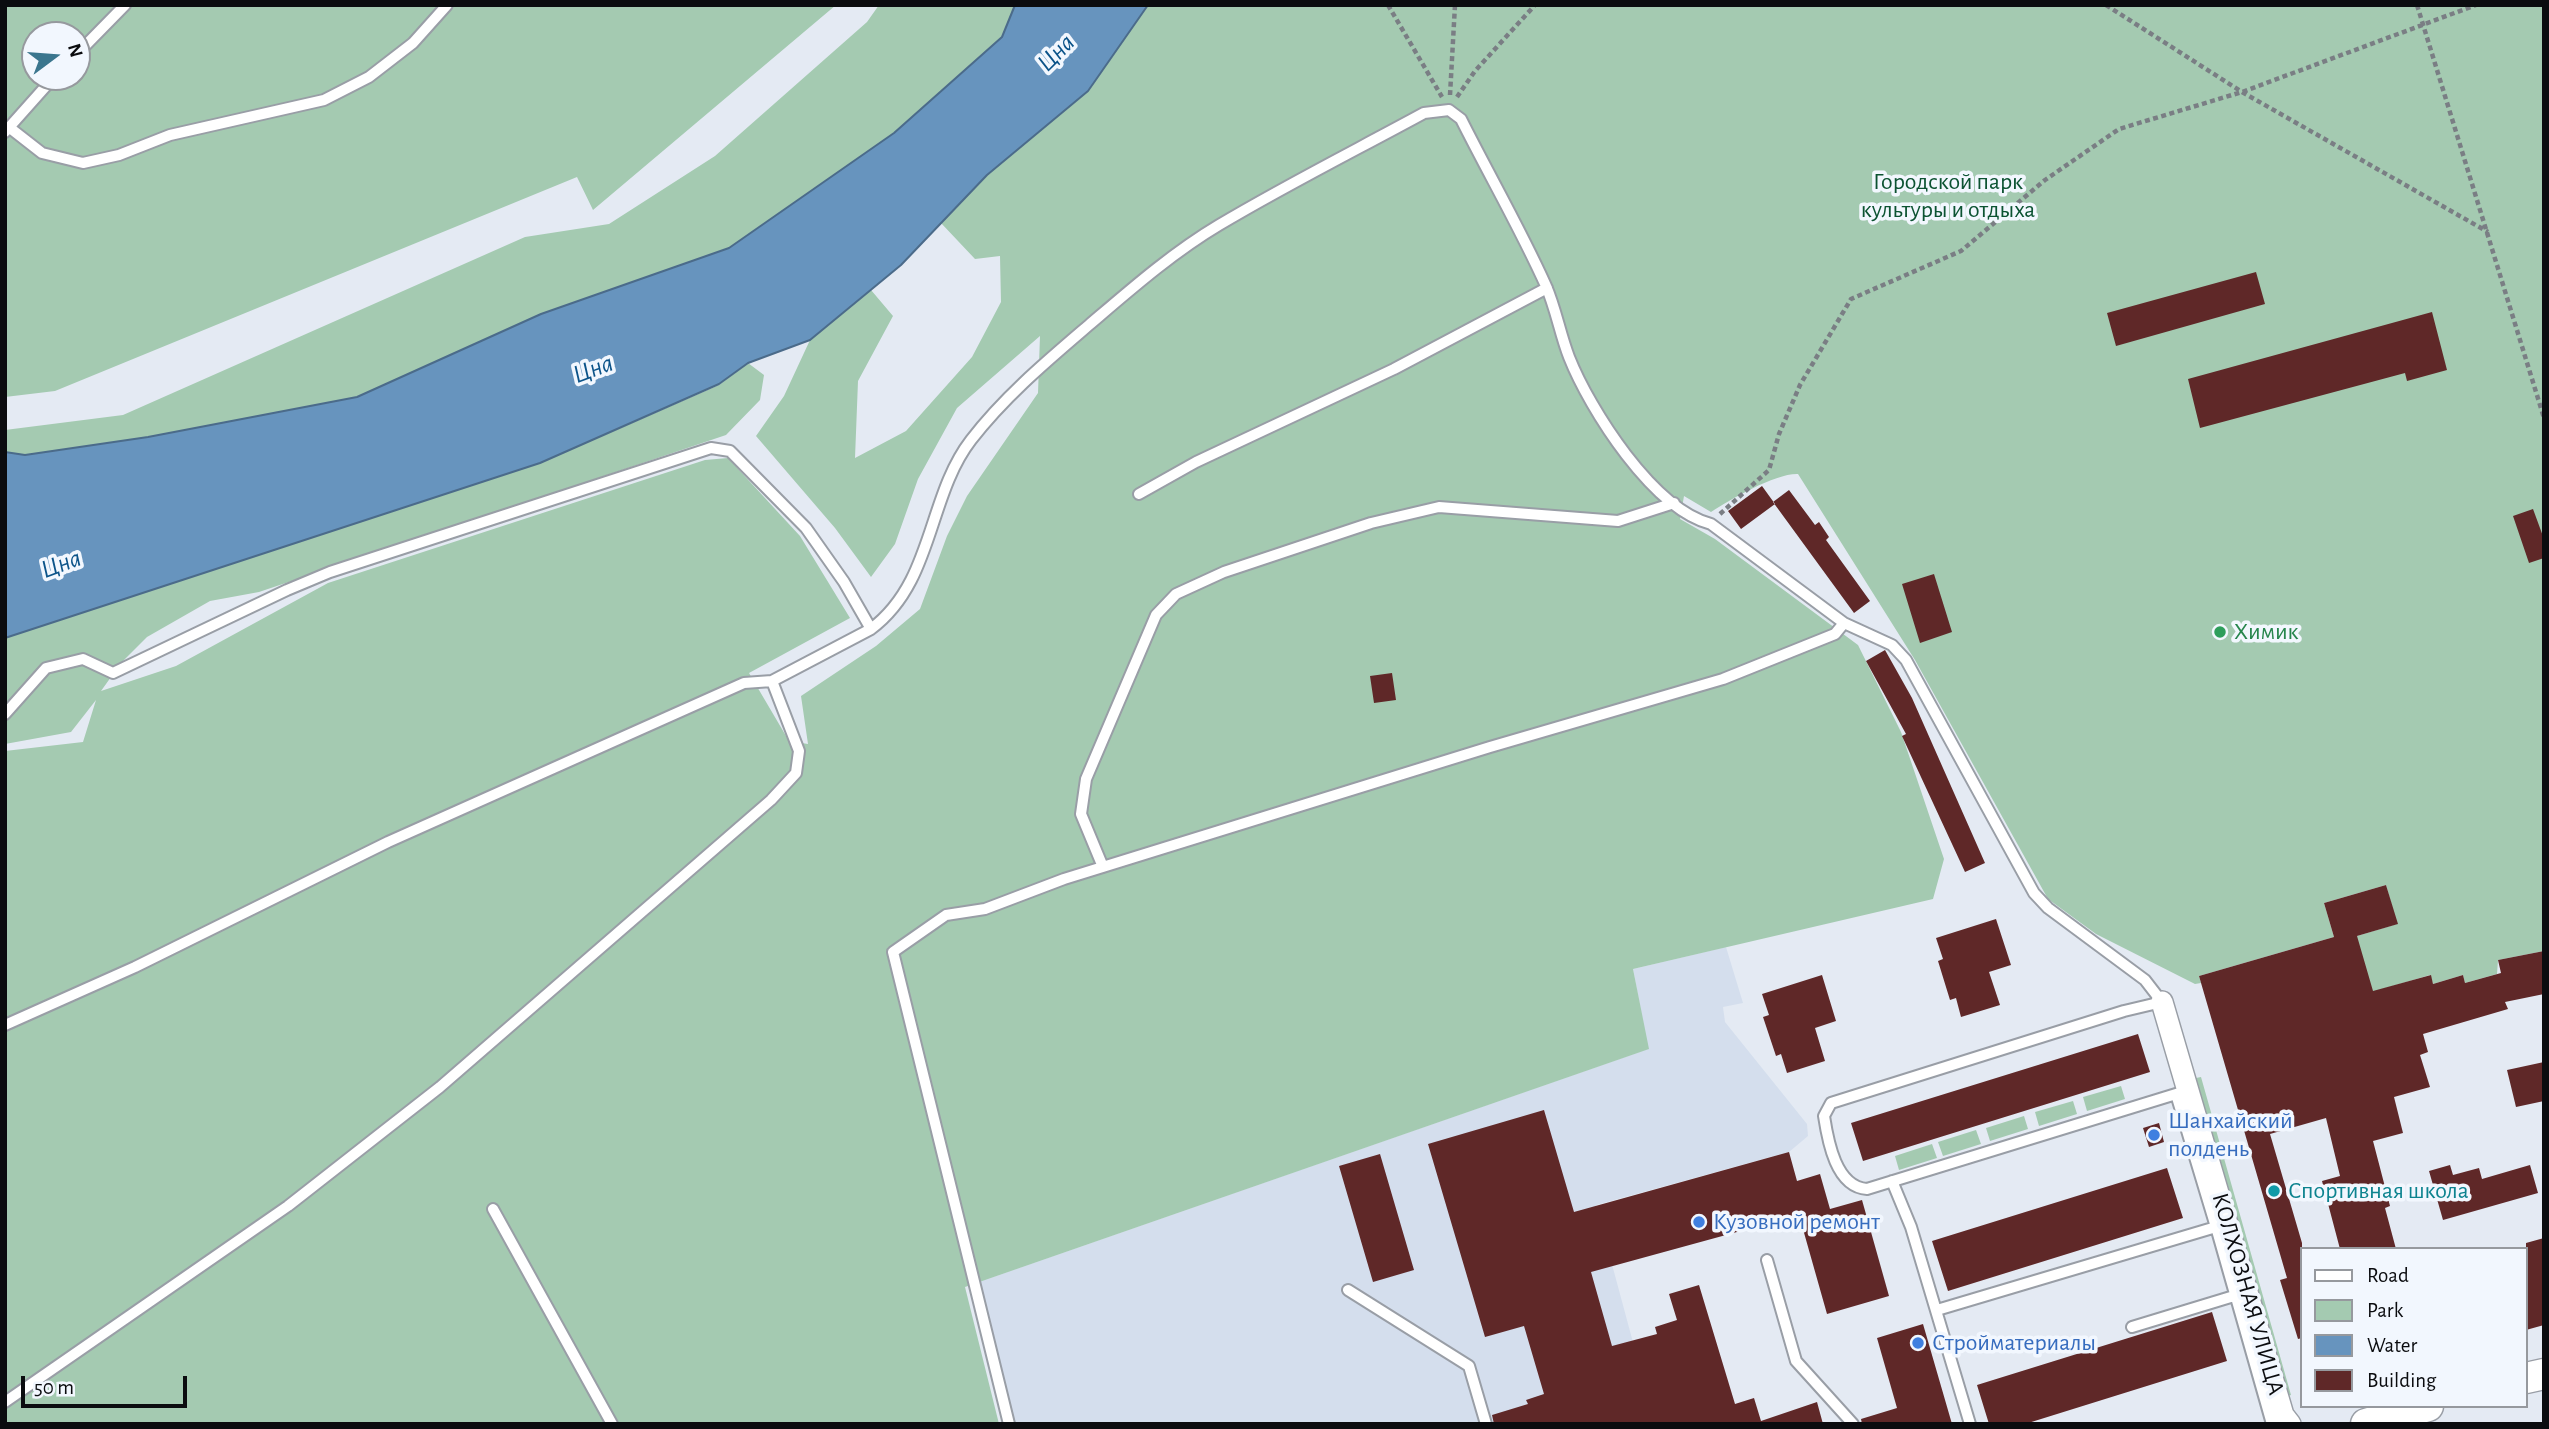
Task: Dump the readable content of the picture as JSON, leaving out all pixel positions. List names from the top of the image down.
{
  "streets": {
    "street": ["КОЛХОЗНАЯ УЛИЦА"]
  },
  "water": ["Цна"],
  "parks": ["Городской парк культуры и отдыха"],
  "places": [
    "Химик",
    "Шанхайский полдень",
    "Спортивная школа",
    "Кузовной ремонт",
    "Стройматериалы"
  ],
  "legend": [
    "Road",
    "Park",
    "Water",
    "Building"
  ],
  "scale_bar": "50 m",
  "north": "right"
}
